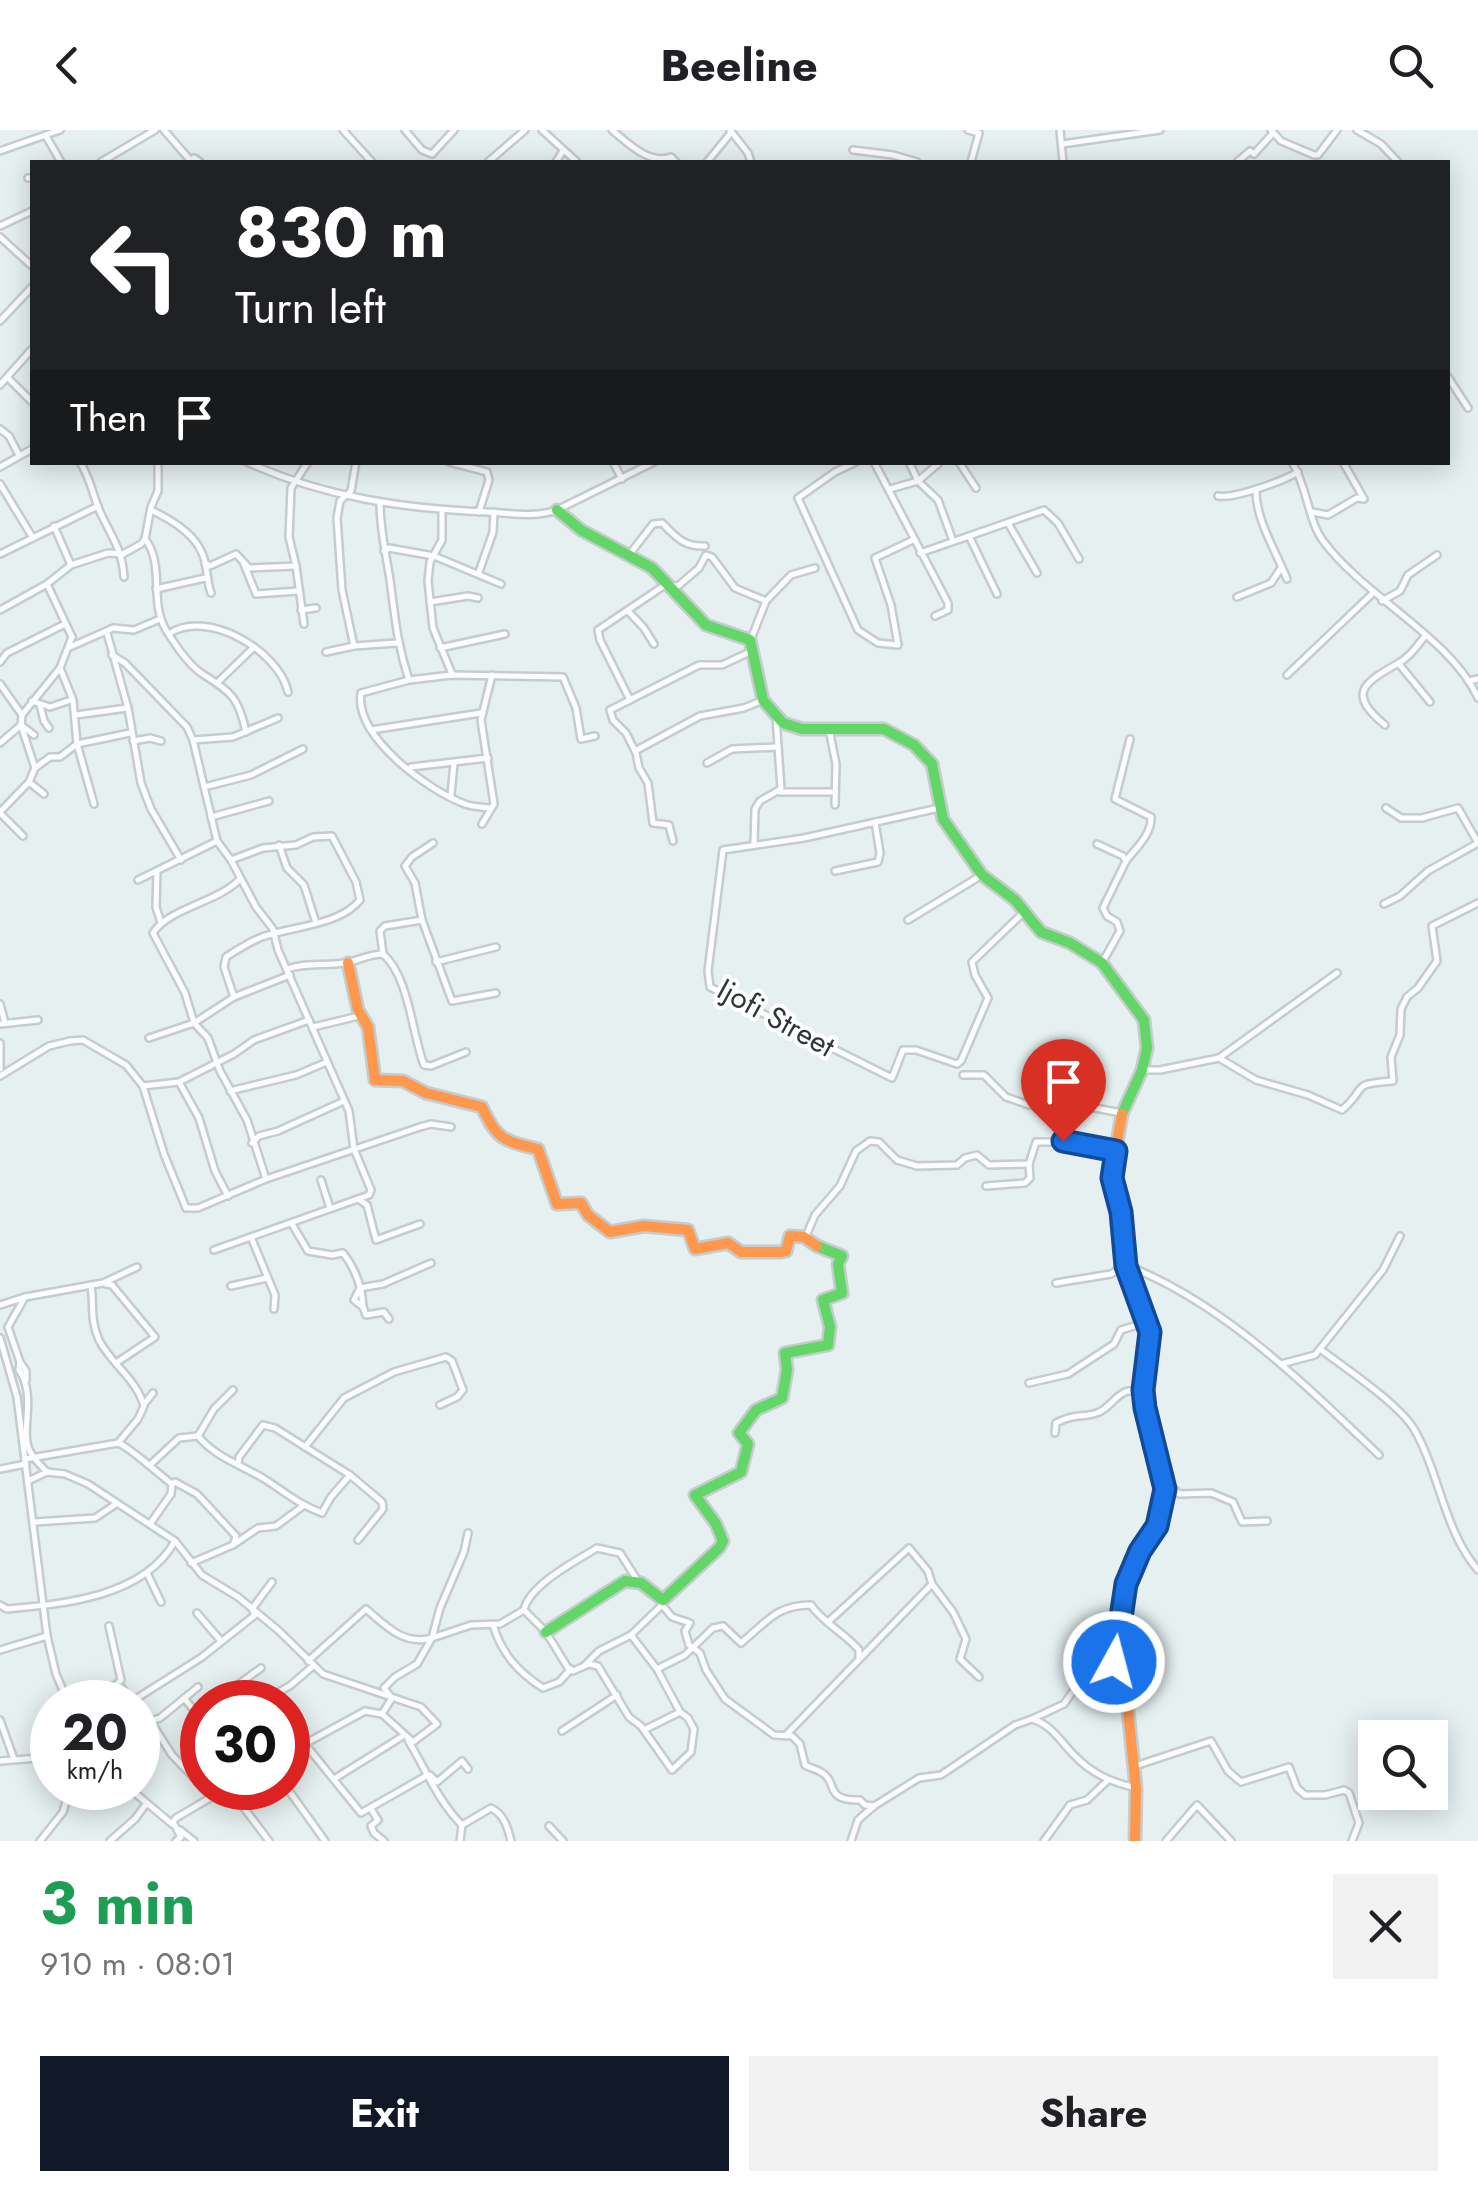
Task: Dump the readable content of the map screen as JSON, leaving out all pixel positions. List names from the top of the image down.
{
  "streets": {
    "street": ["Ijofi Street"]
  },
  "page": {
    "header": "Beeline",
    "turn": ["830 m", "Turn left"],
    "then": "Then",
    "speed": "20 km/h",
    "limit": "30",
    "heading": ["3 min", "910 m · 08:01"],
    "buttons": ["Exit", "Share"]
  }
}
